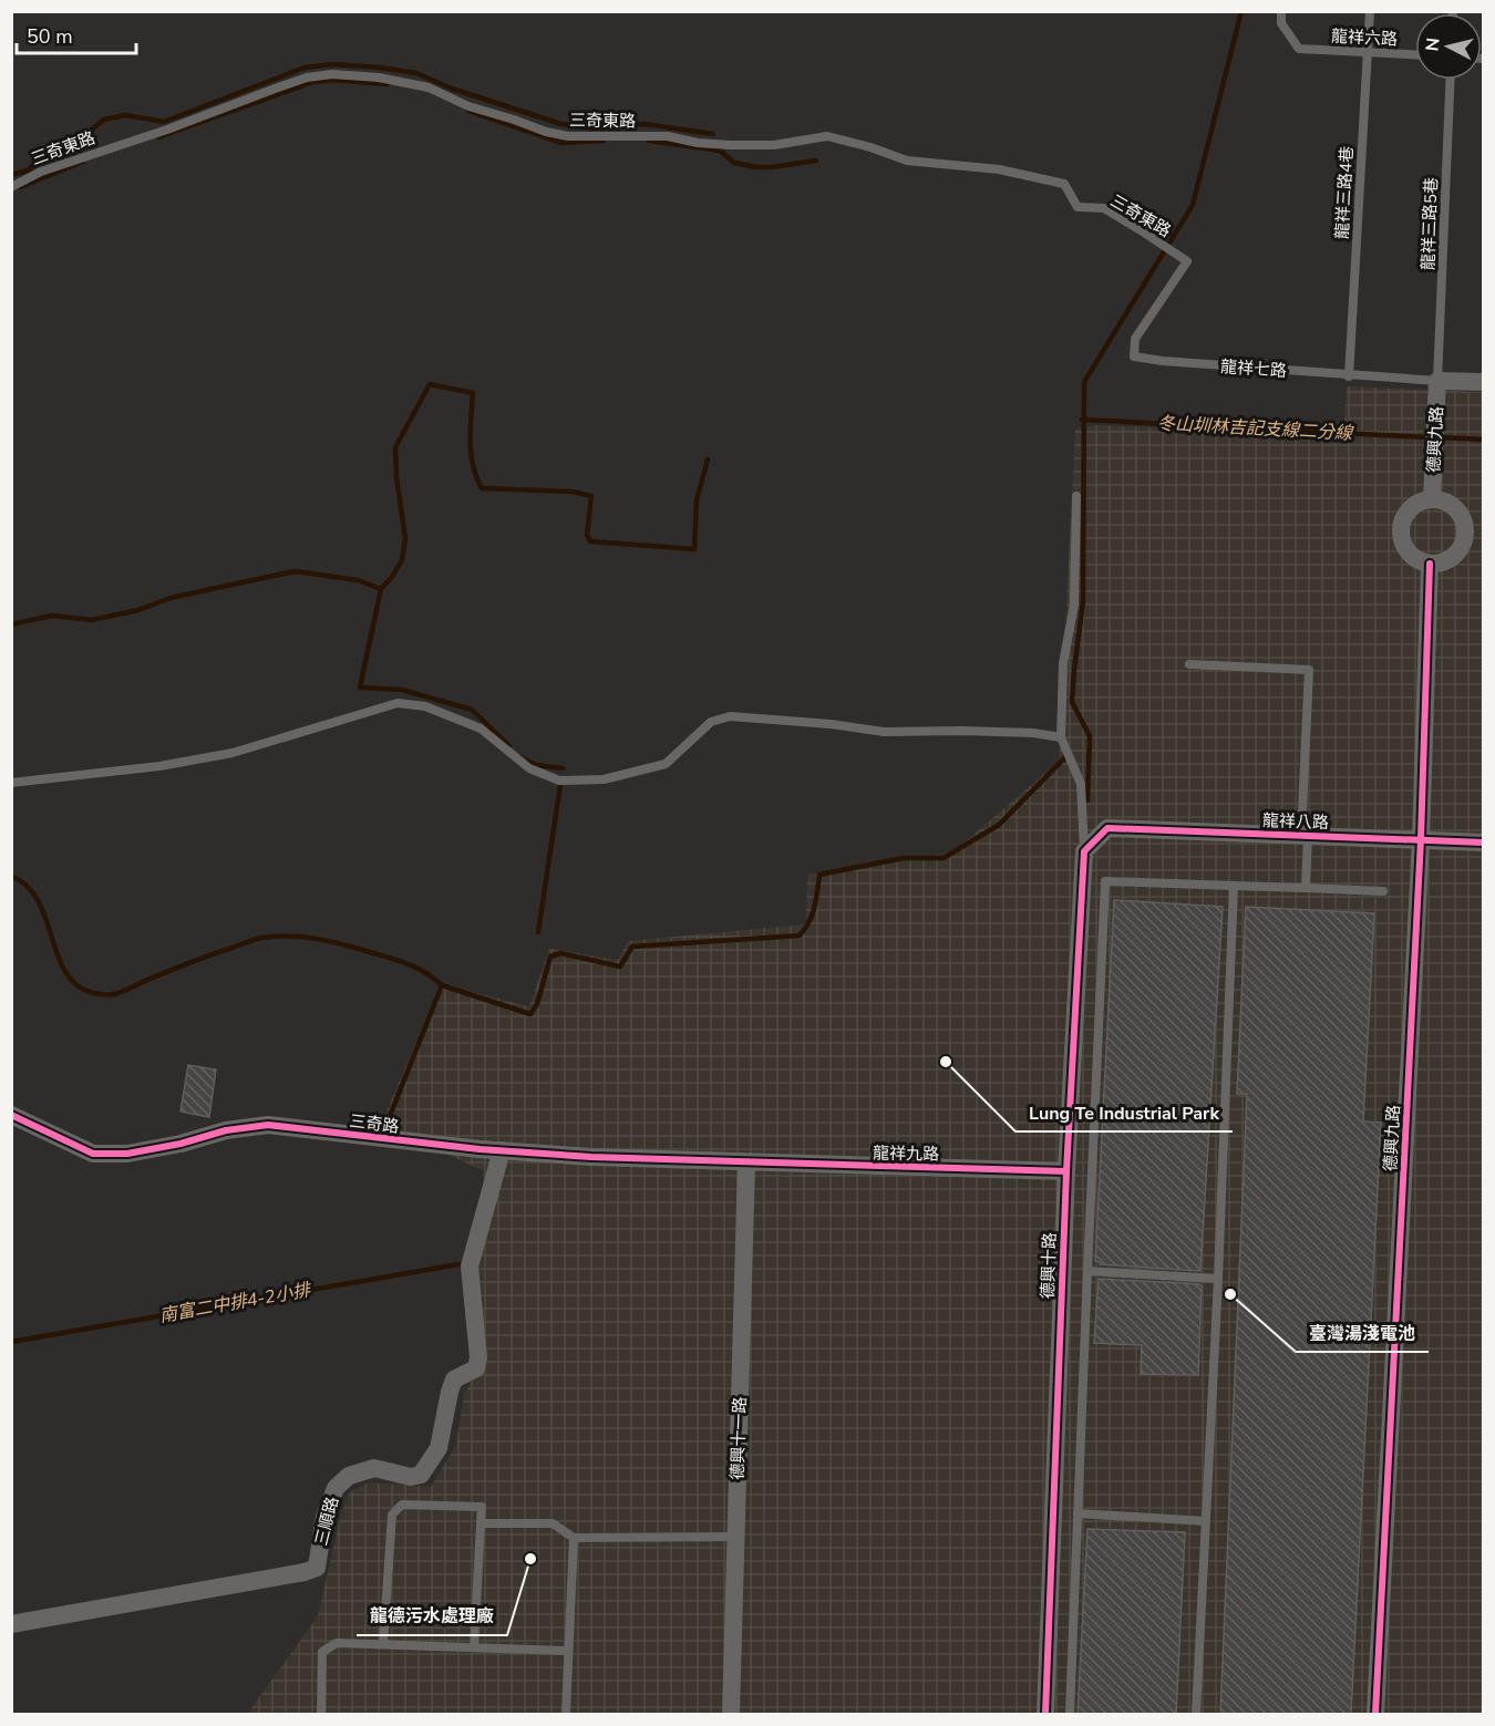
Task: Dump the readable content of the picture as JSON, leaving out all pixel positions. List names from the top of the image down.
{
  "streets": {
    "street": [
      "龍祥七路",
      "德興九路",
      "龍祥八路",
      "三奇路",
      "龍祥九路",
      "德興十路",
      "德興十一路",
      "三順路"
    ],
    "lane": [
      "龍祥六路",
      "三奇東路",
      "龍祥三路4巷",
      "龍祥三路5巷"
    ]
  },
  "crossings": [
    ["龍祥六路", "龍祥三路4巷"],
    ["三奇東路", "龍祥七路"],
    ["龍祥三路4巷", "龍祥七路"],
    ["龍祥三路5巷", "龍祥七路"],
    ["龍祥三路5巷", "德興九路"],
    ["龍祥七路", "德興九路"],
    ["德興九路", "龍祥八路"],
    ["龍祥八路", "德興十路"],
    ["三奇路", "龍祥九路"],
    ["三奇路", "德興十一路"],
    ["三奇路", "三順路"],
    ["龍祥九路", "德興十路"],
    ["龍祥九路", "德興十一路"]
  ],
  "water": ["冬山圳林吉記支線二分線", "南富二中排4-2小排"],
  "places": ["Lung Te Industrial Park", "臺灣湯淺電池", "龍德污水處理廠"],
  "scale_bar": "50 m",
  "north": "left"
}
